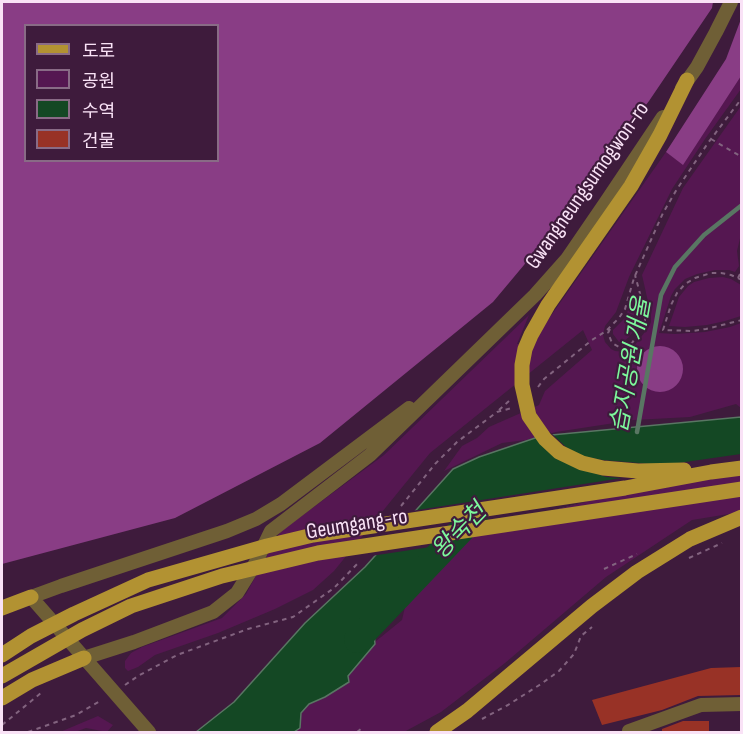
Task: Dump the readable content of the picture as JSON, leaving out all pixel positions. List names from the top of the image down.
{
  "streets": {
    "main road": ["Geumgang-ro"],
    "street": ["Gwangneungsumogwon-ro"]
  },
  "water": ["습지공원 개울", "왕숙천"],
  "legend": [
    "도로",
    "공원",
    "수역",
    "건물"
  ]
}
